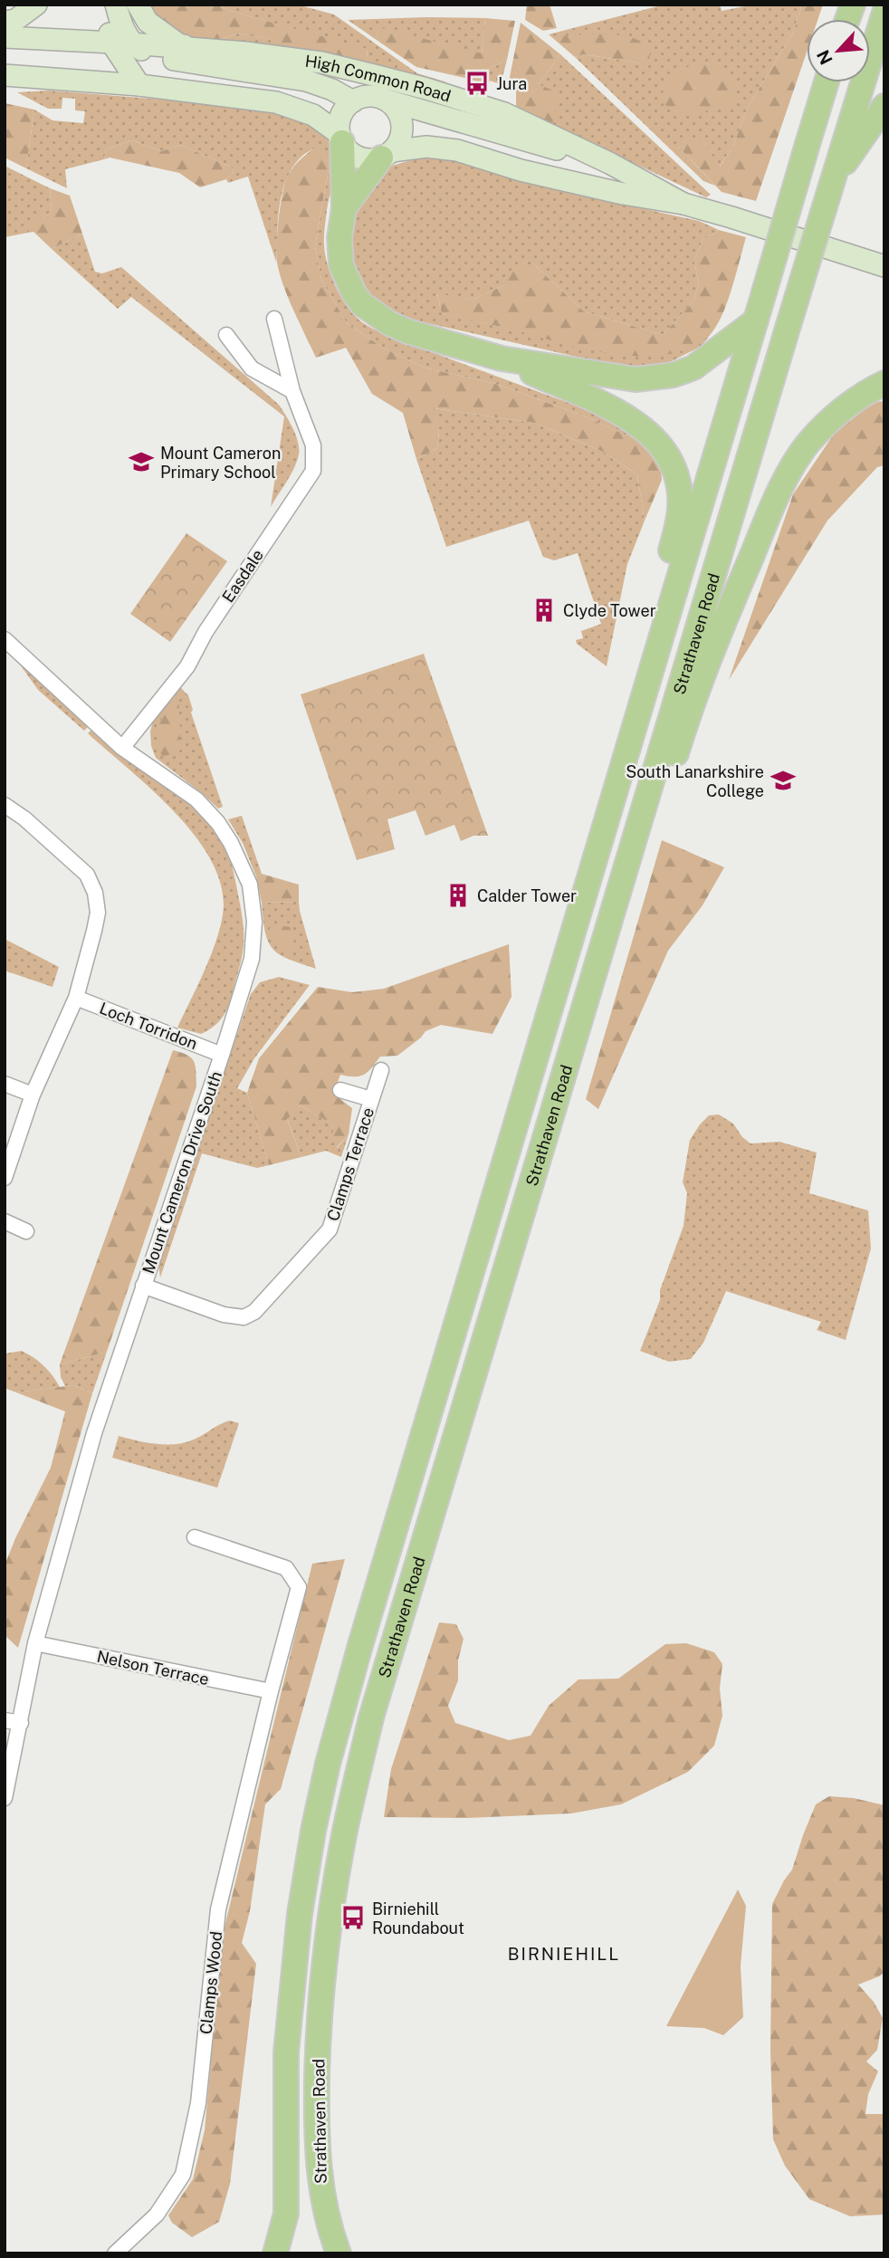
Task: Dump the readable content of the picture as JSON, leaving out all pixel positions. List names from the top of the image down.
{
  "streets": {
    "main road": ["Strathaven Road"],
    "street": [
      "High Common Road",
      "Easdale",
      "Loch Torridon",
      "Clamps Terrace",
      "Mount Cameron Drive South",
      "Nelson Terrace",
      "Clamps Wood"
    ]
  },
  "crossings": [
    ["Easdale", "Mount Cameron Drive South"],
    ["Loch Torridon", "Mount Cameron Drive South"],
    ["Clamps Terrace", "Mount Cameron Drive South"],
    ["Mount Cameron Drive South", "Nelson Terrace"],
    ["Nelson Terrace", "Clamps Wood"]
  ],
  "districts": ["BIRNIEHILL"],
  "places": {
    "bus stop": ["Jura", "Birniehill Roundabout"],
    "school or university": ["Mount Cameron Primary School", "South Lanarkshire College"],
    "building": ["Clyde Tower", "Calder Tower"]
  },
  "north": "bottom left"
}
